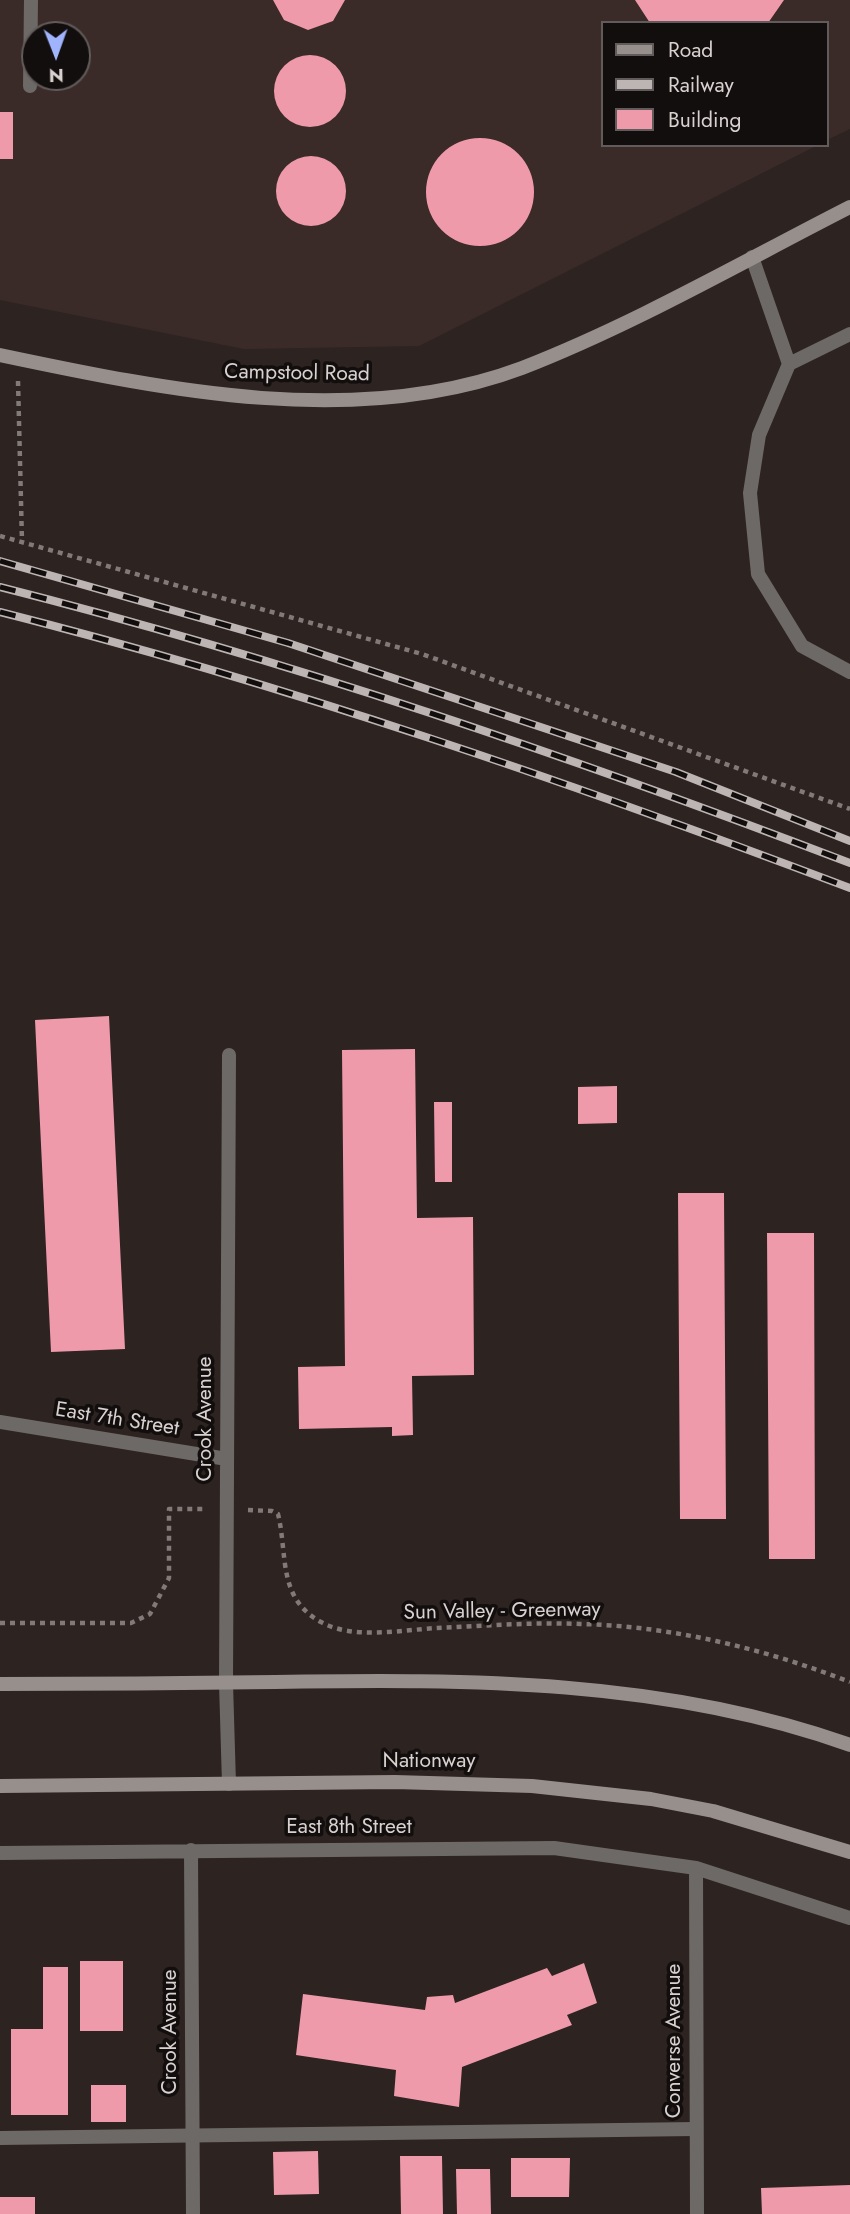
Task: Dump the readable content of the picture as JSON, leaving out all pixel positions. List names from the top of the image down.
{
  "streets": {
    "main road": ["Campstool Road", "Nationway"],
    "street": [
      "Crook Avenue",
      "East 7th Street",
      "East 8th Street",
      "Converse Avenue"
    ],
    "path": ["Sun Valley - Greenway"]
  },
  "crossings": [
    ["Crook Avenue", "East 7th Street"],
    ["Crook Avenue", "Nationway"],
    ["Crook Avenue", "East 8th Street"],
    ["East 8th Street", "Converse Avenue"]
  ],
  "legend": ["Road", "Railway", "Building"],
  "north": "bottom"
}
